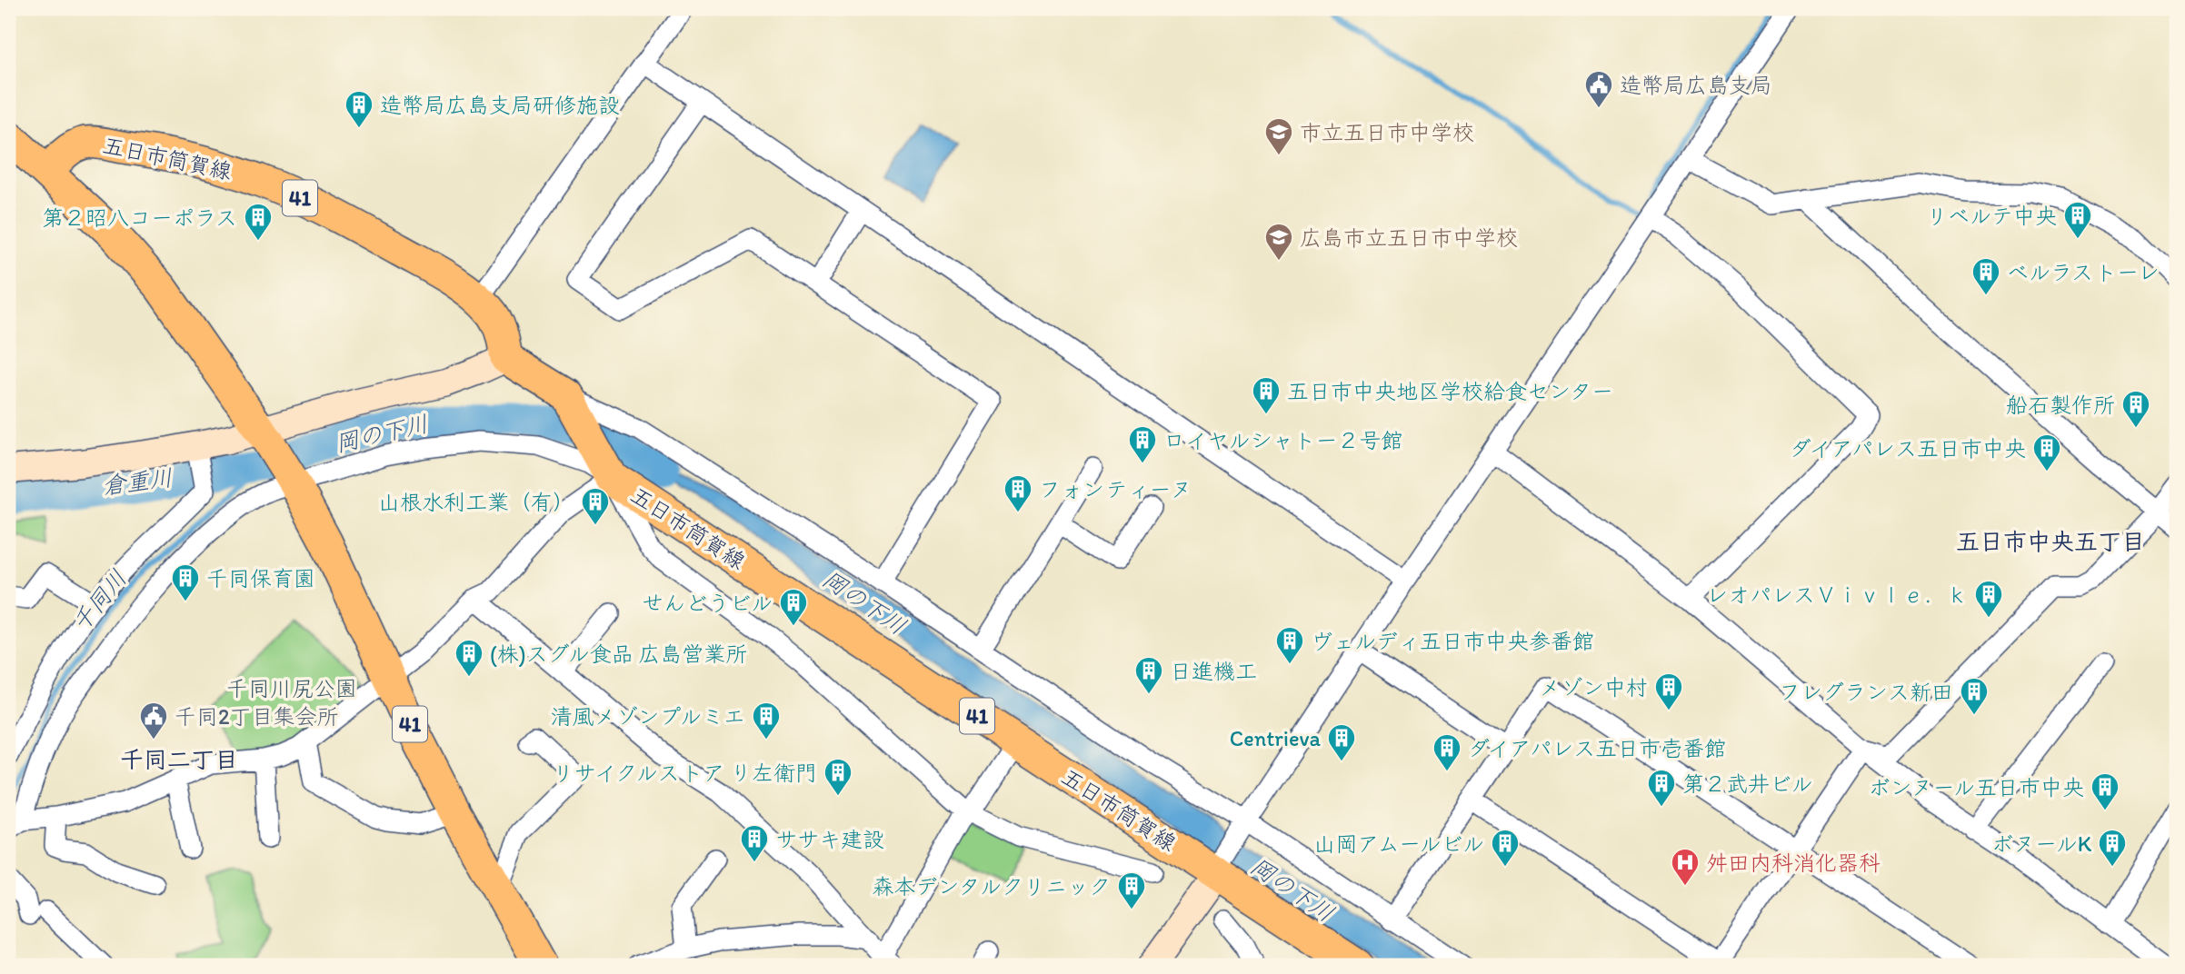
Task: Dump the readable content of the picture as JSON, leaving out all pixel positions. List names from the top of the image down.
{
  "streets": {
    "main road": ["五日市筒賀線", "41"]
  },
  "crossings": [
    ["五日市筒賀線", "41"]
  ],
  "districts": ["五日市中央五丁目", "千同二丁目"],
  "water": ["岡の下川", "倉重川", "千同川"],
  "parks": ["千同川尻公園"],
  "places": {
    "public building": ["造幣局広島支局", "千同2丁目集会所"],
    "building": [
      "造幣局広島支局研修施設",
      "リベルテ中央",
      "第２昭八コーポラス",
      "ベルラストーレ",
      "五日市中央地区学校給食センター",
      "船石製作所",
      "ロイヤルシャトー２号館",
      "ダイアパレス五日市中央",
      "フォンティーヌ",
      "山根水利工業（有）",
      "千同保育園",
      "レオパレスＶｉｖｌｅ．ｋ",
      "せんどうビル",
      "ヴェルディ五日市中央参番館",
      "(株)スグル食品 広島営業所",
      "日進機工",
      "メゾン中村",
      "フレグランス新田",
      "清風メゾンプルミエ",
      "Centrieva",
      "ダイアパレス五日市壱番館",
      "リサイクルストア り左衛門",
      "第２武井ビル",
      "ボンヌール五日市中央",
      "ササキ建設",
      "山岡アムールビル",
      "ボヌールK",
      "森本デンタルクリニック"
    ],
    "school or university": ["市立五日市中学校", "広島市立五日市中学校"],
    "hospital": ["舛田内科消化器科"]
  }
}
